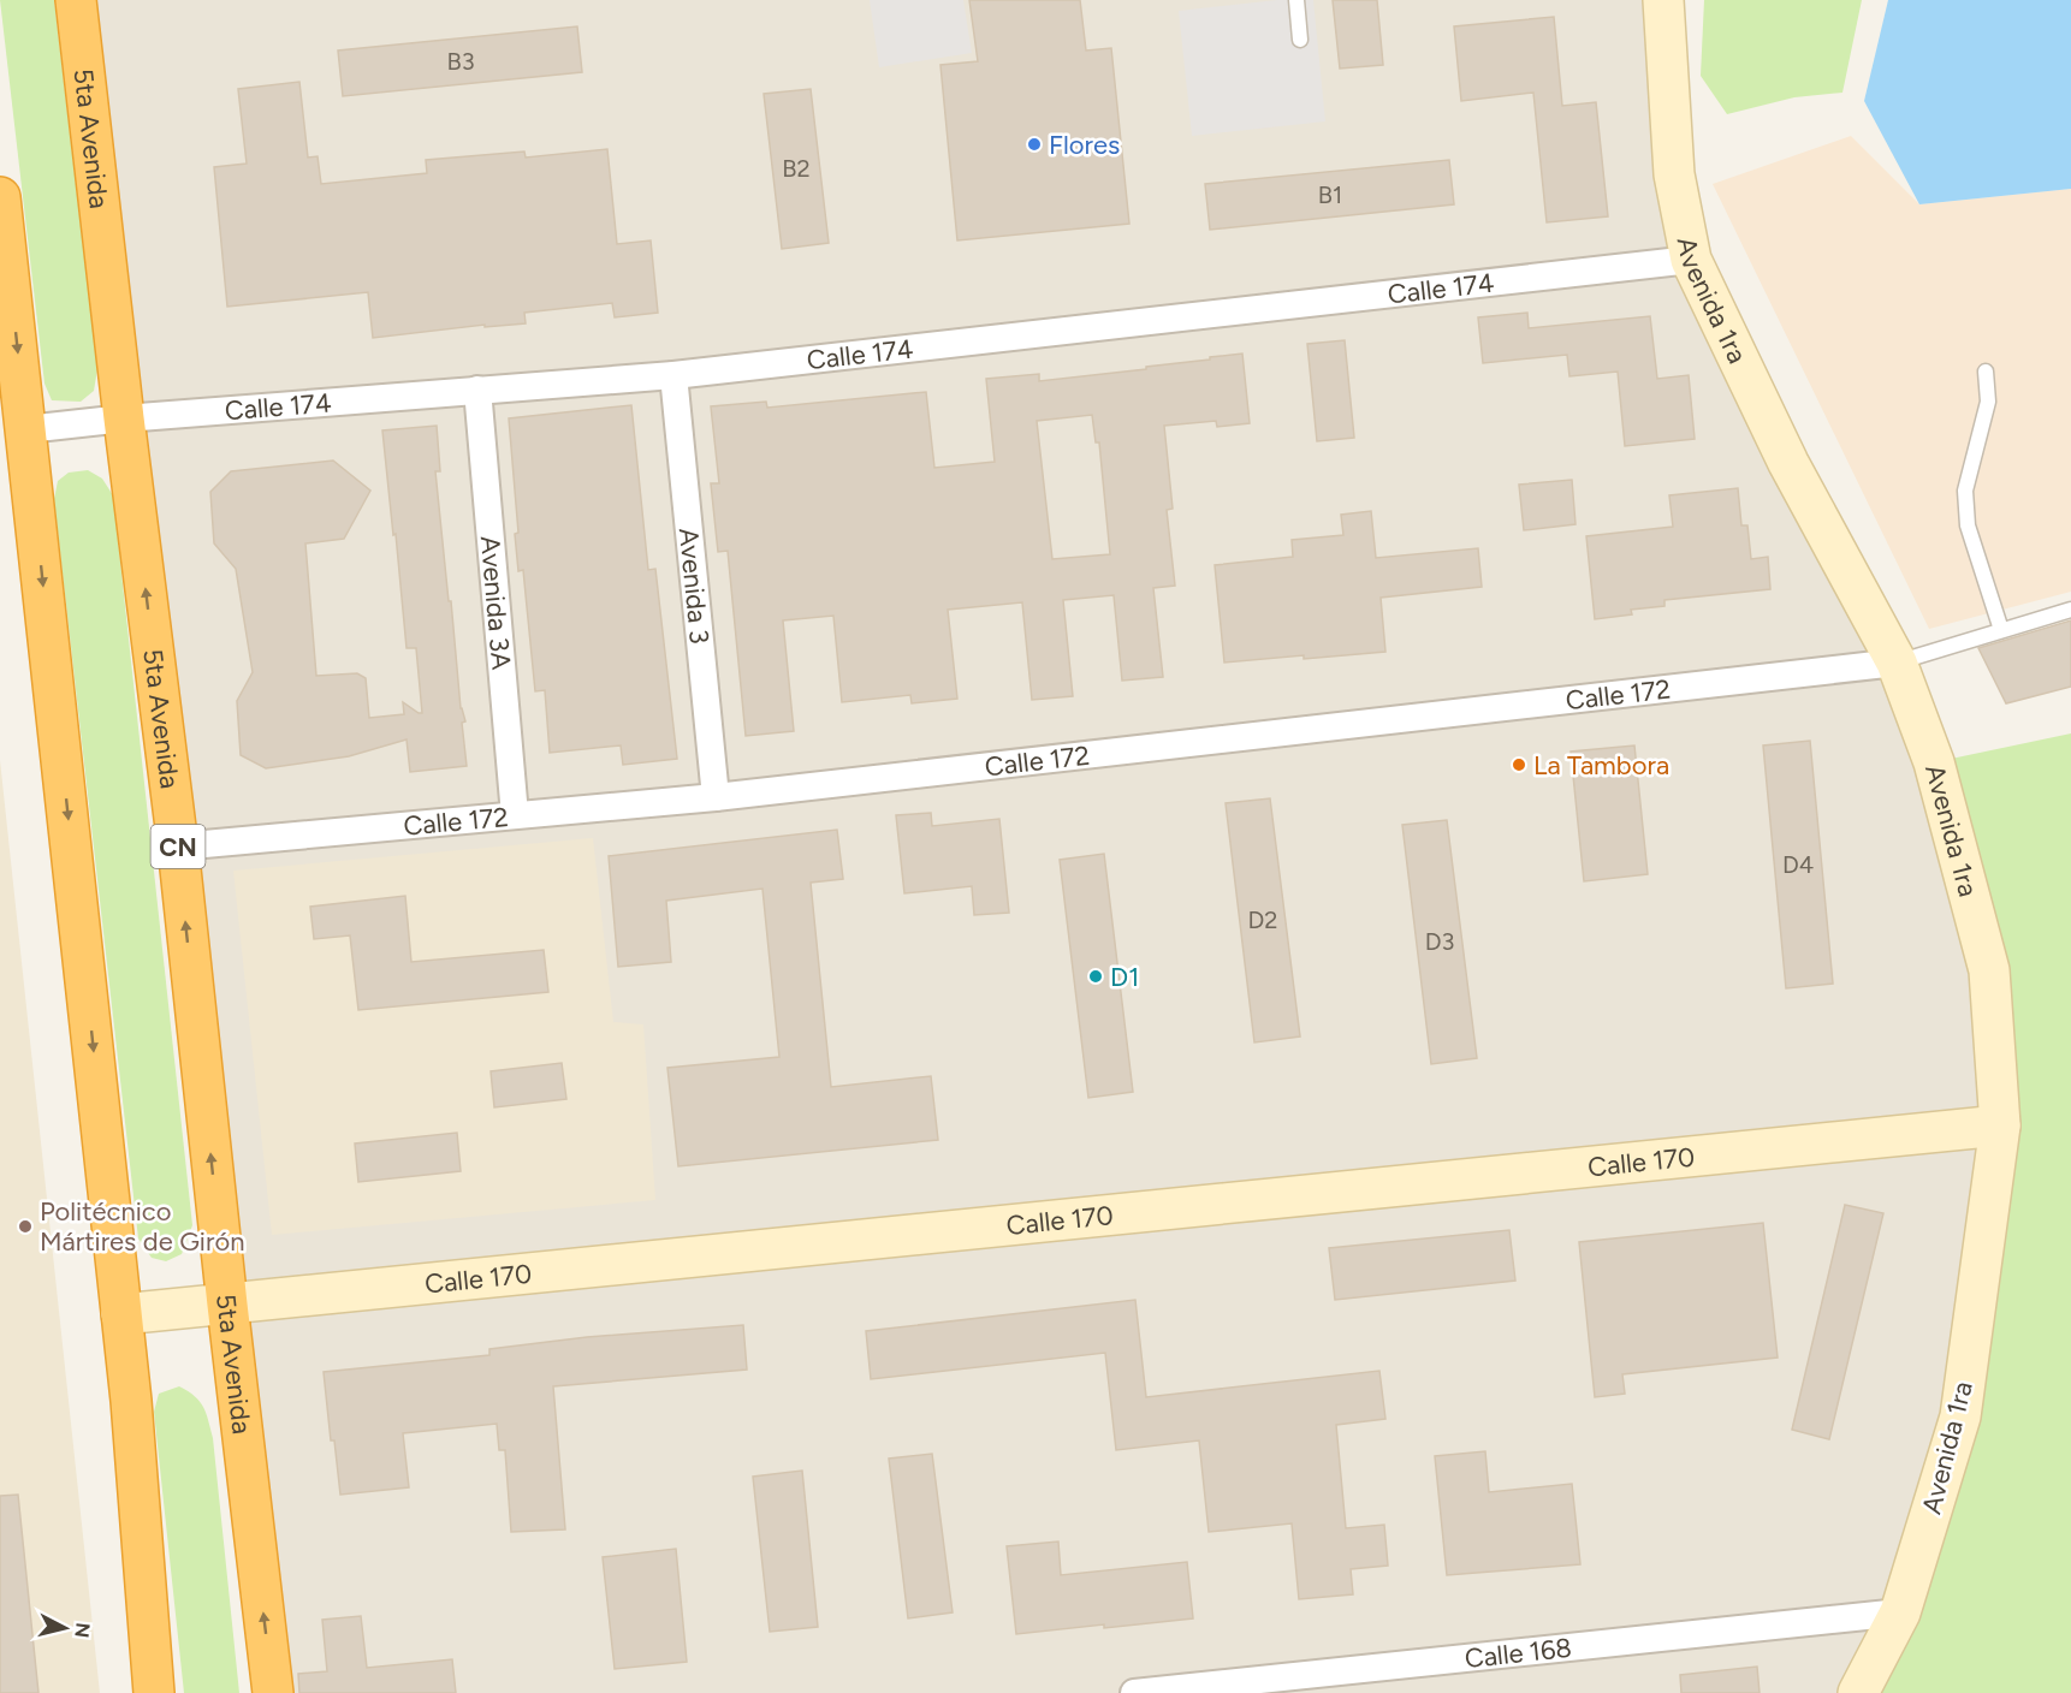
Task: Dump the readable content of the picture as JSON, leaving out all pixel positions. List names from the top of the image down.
{
  "streets": {
    "highway": ["5ta Avenida", "CN"],
    "street": [
      "Calle 174",
      "Avenida 1ra",
      "Avenida 3",
      "Avenida 3A",
      "Calle 172",
      "Calle 170",
      "Calle 168"
    ]
  },
  "crossings": [
    ["5ta Avenida", "Calle 174"],
    ["5ta Avenida", "Calle 172"],
    ["5ta Avenida", "Calle 170"],
    ["Calle 174", "Avenida 1ra"],
    ["Calle 174", "Avenida 3"],
    ["Calle 174", "Avenida 3A"],
    ["Avenida 1ra", "Calle 172"],
    ["Avenida 1ra", "Calle 170"],
    ["Avenida 1ra", "Calle 168"],
    ["Avenida 3", "Calle 172"],
    ["Avenida 3A", "Calle 172"]
  ],
  "places": [
    "Flores",
    "La Tambora",
    "D1",
    "Politécnico Mártires de Girón"
  ],
  "house_numbers": [
    "B3",
    "B2",
    "B1",
    "D4",
    "D2",
    "D3"
  ],
  "north": "right"
}
